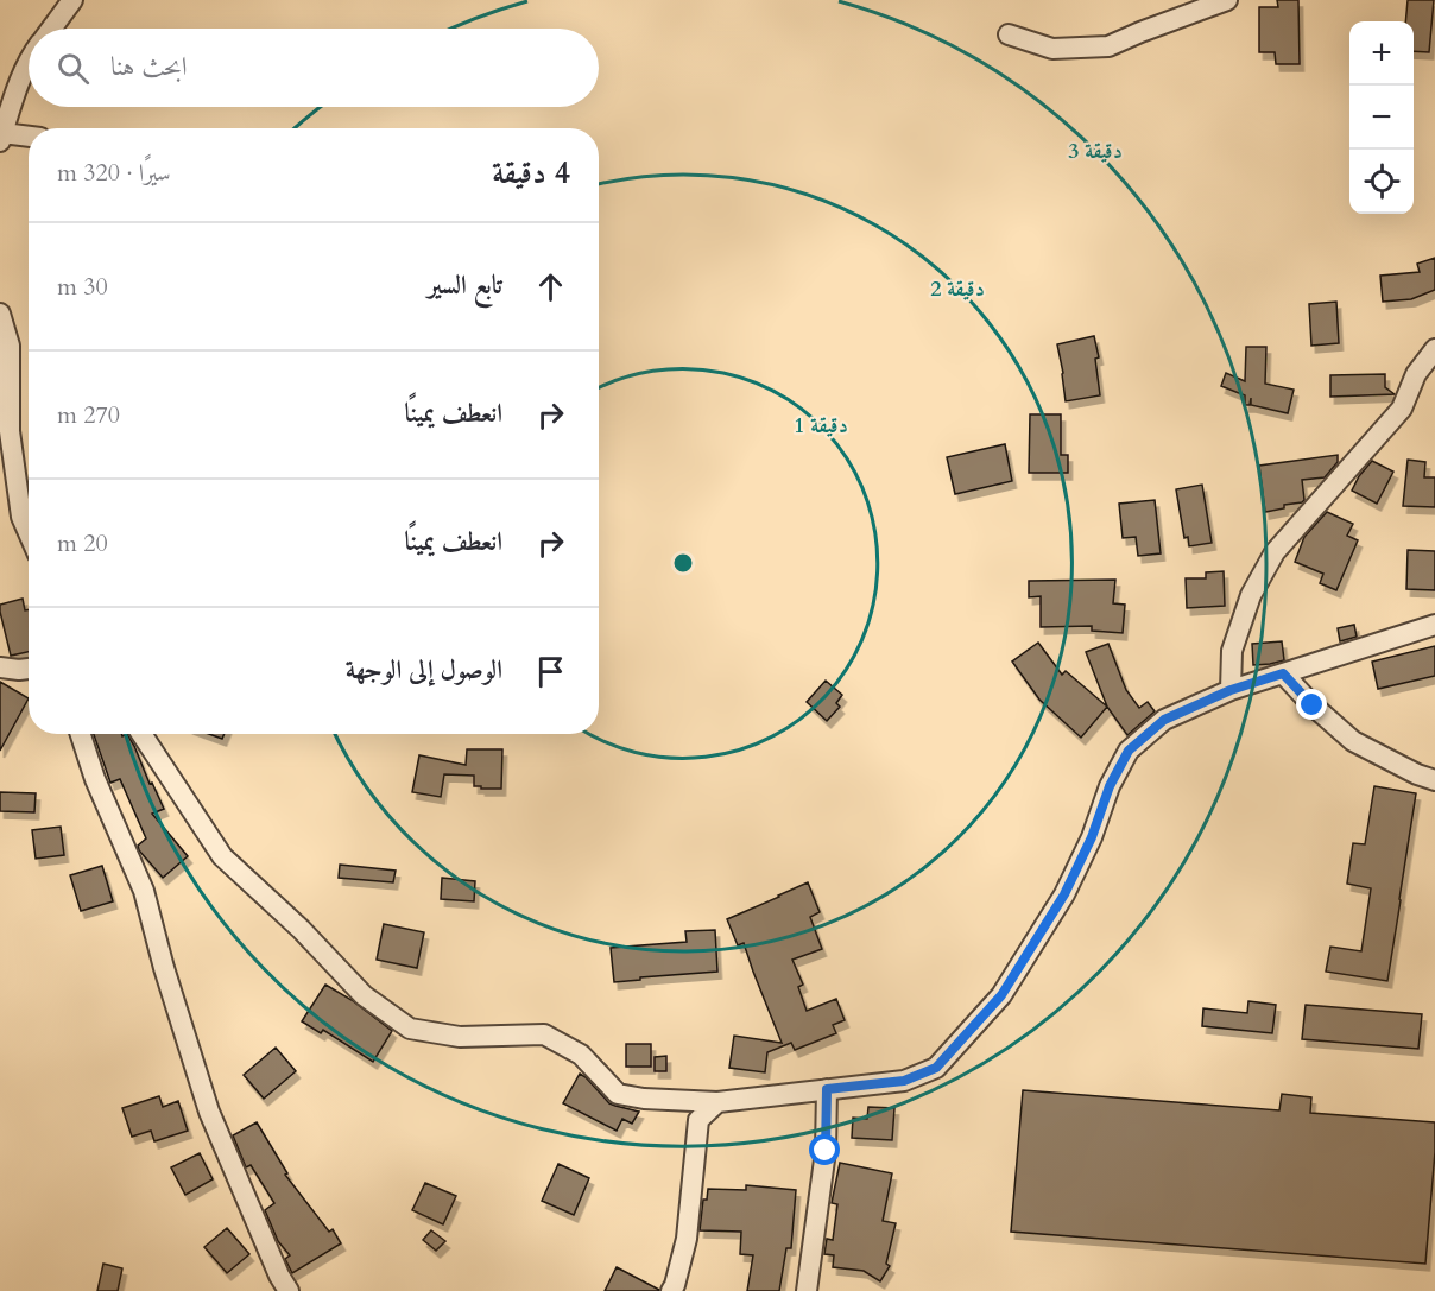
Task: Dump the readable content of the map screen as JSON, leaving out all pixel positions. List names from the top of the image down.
{
  "page": {
    "map_buttons": ["+", "−"],
    "search": "ابحث هنا",
    "heading": ["4 دقيقة", "سيرًا · 320 m"],
    "list": [
      ["تابع السير", "30 m"],
      ["انعطف يمينًا", "270 m"],
      ["انعطف يمينًا", "20 m"],
      "الوصول إلى الوجهة"
    ]
  },
  "rings": ["3 دقيقة", "2 دقيقة", "1 دقيقة"]
}
